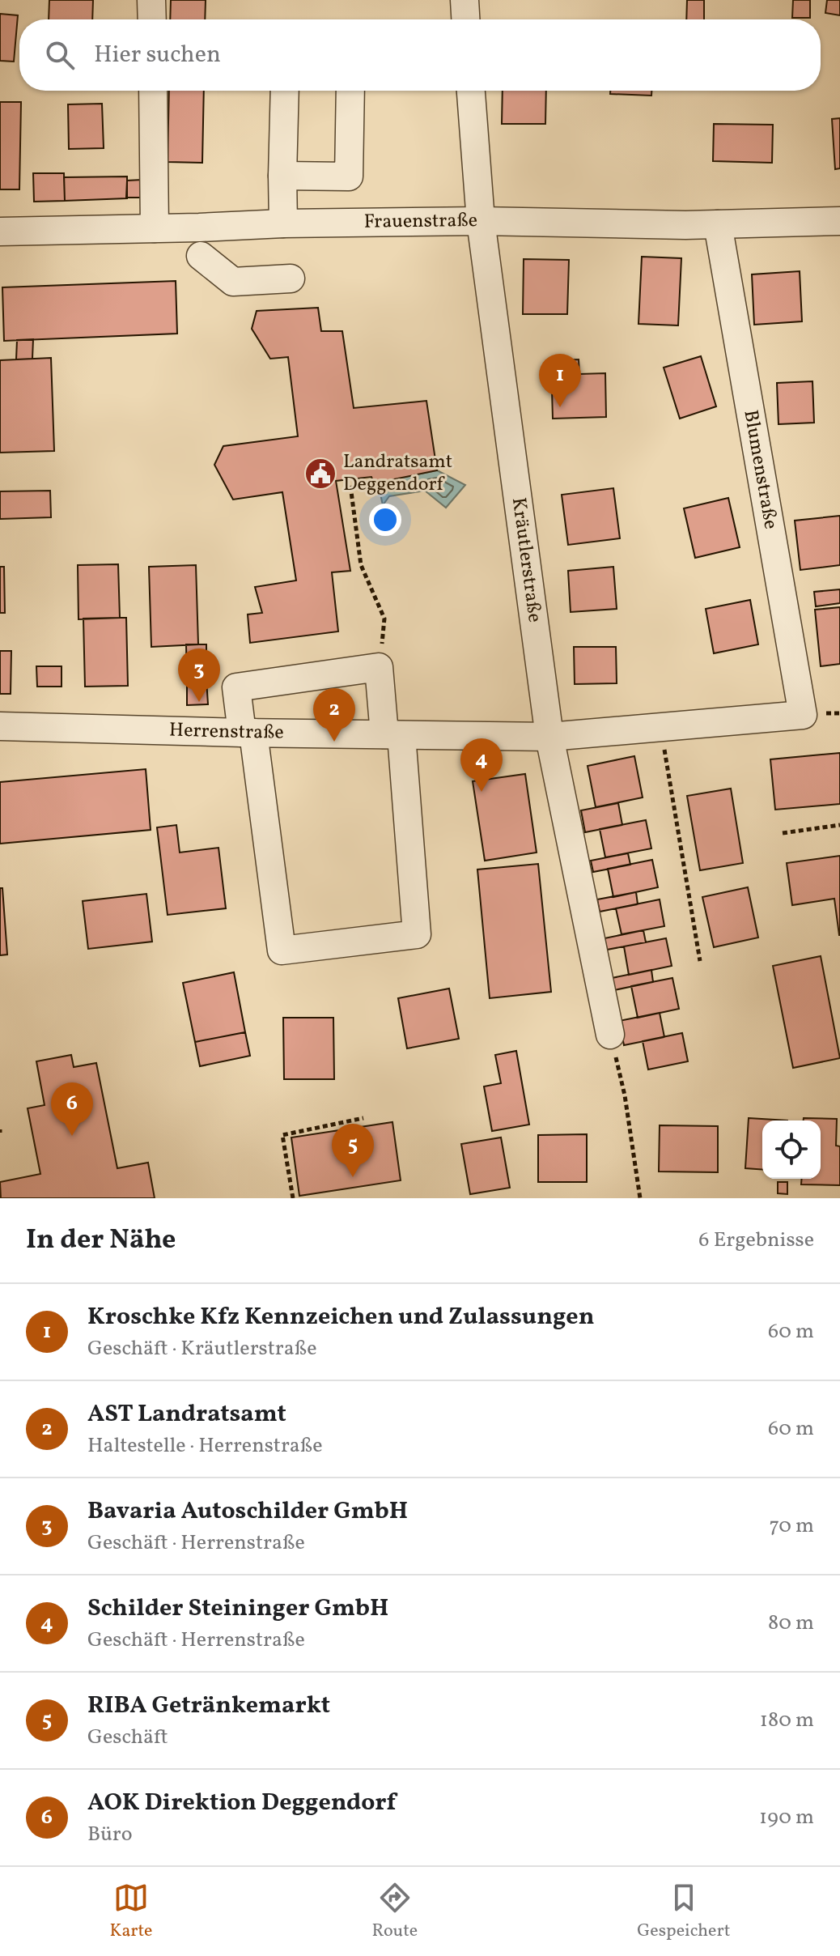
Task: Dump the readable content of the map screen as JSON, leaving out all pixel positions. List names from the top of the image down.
{
  "streets": {
    "street": [
      "Frauenstraße",
      "Blumenstraße",
      "Kräutlerstraße",
      "Herrenstraße"
    ]
  },
  "crossings": [
    ["Frauenstraße", "Blumenstraße"],
    ["Frauenstraße", "Kräutlerstraße"],
    ["Blumenstraße", "Herrenstraße"],
    ["Kräutlerstraße", "Herrenstraße"]
  ],
  "places": {
    "public building": ["Landratsamt Deggendorf"]
  },
  "page": {
    "search": "Hier suchen",
    "pins": [
      "1",
      "3",
      "2",
      "4",
      "6",
      "5"
    ],
    "heading": ["In der Nähe", "6 Ergebnisse"],
    "list": [
      {
        "mark": "1",
        "name": "Kroschke Kfz Kennzeichen und Zulassungen",
        "note": "Geschäft · Kräutlerstraße",
        "value": "60 m"
      },
      {
        "mark": "2",
        "name": "AST Landratsamt",
        "note": "Haltestelle · Herrenstraße",
        "value": "60 m"
      },
      {
        "mark": "3",
        "name": "Bavaria Autoschilder GmbH",
        "note": "Geschäft · Herrenstraße",
        "value": "70 m"
      },
      {
        "mark": "4",
        "name": "Schilder Steininger GmbH",
        "note": "Geschäft · Herrenstraße",
        "value": "80 m"
      },
      {
        "mark": "5",
        "name": "RIBA Getränkemarkt",
        "note": "Geschäft",
        "value": "180 m"
      },
      {
        "mark": "6",
        "name": "AOK Direktion Deggendorf",
        "note": "Büro",
        "value": "190 m"
      }
    ],
    "nav": ["Karte", "Route", "Gespeichert"]
  }
}
